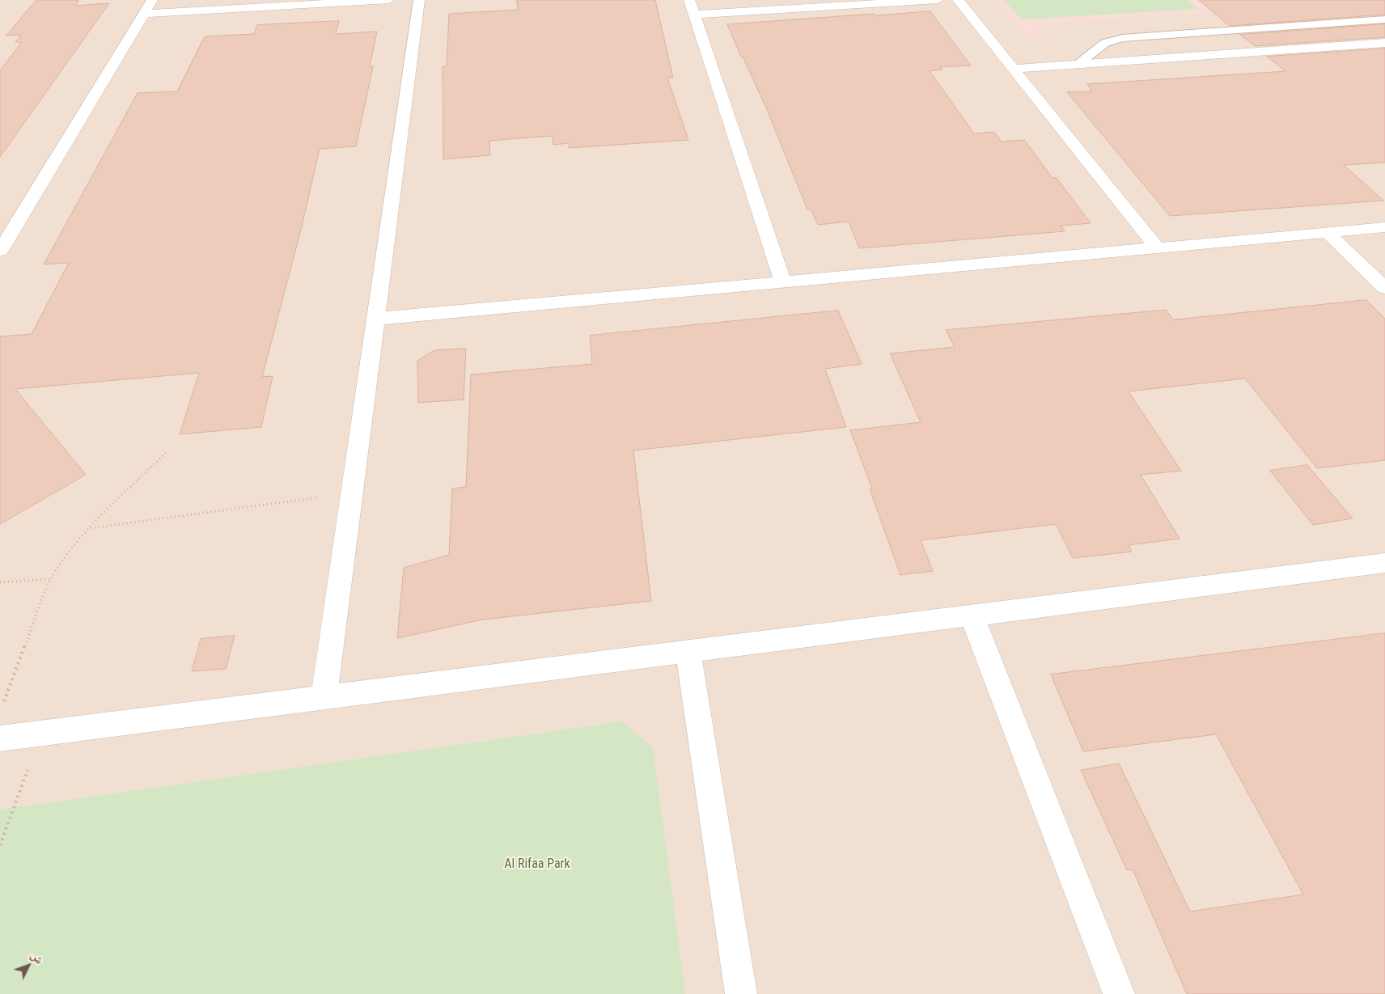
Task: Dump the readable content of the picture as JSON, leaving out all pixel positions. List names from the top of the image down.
{
  "parks": ["Al Rifaa Park"],
  "north": "top right"
}
